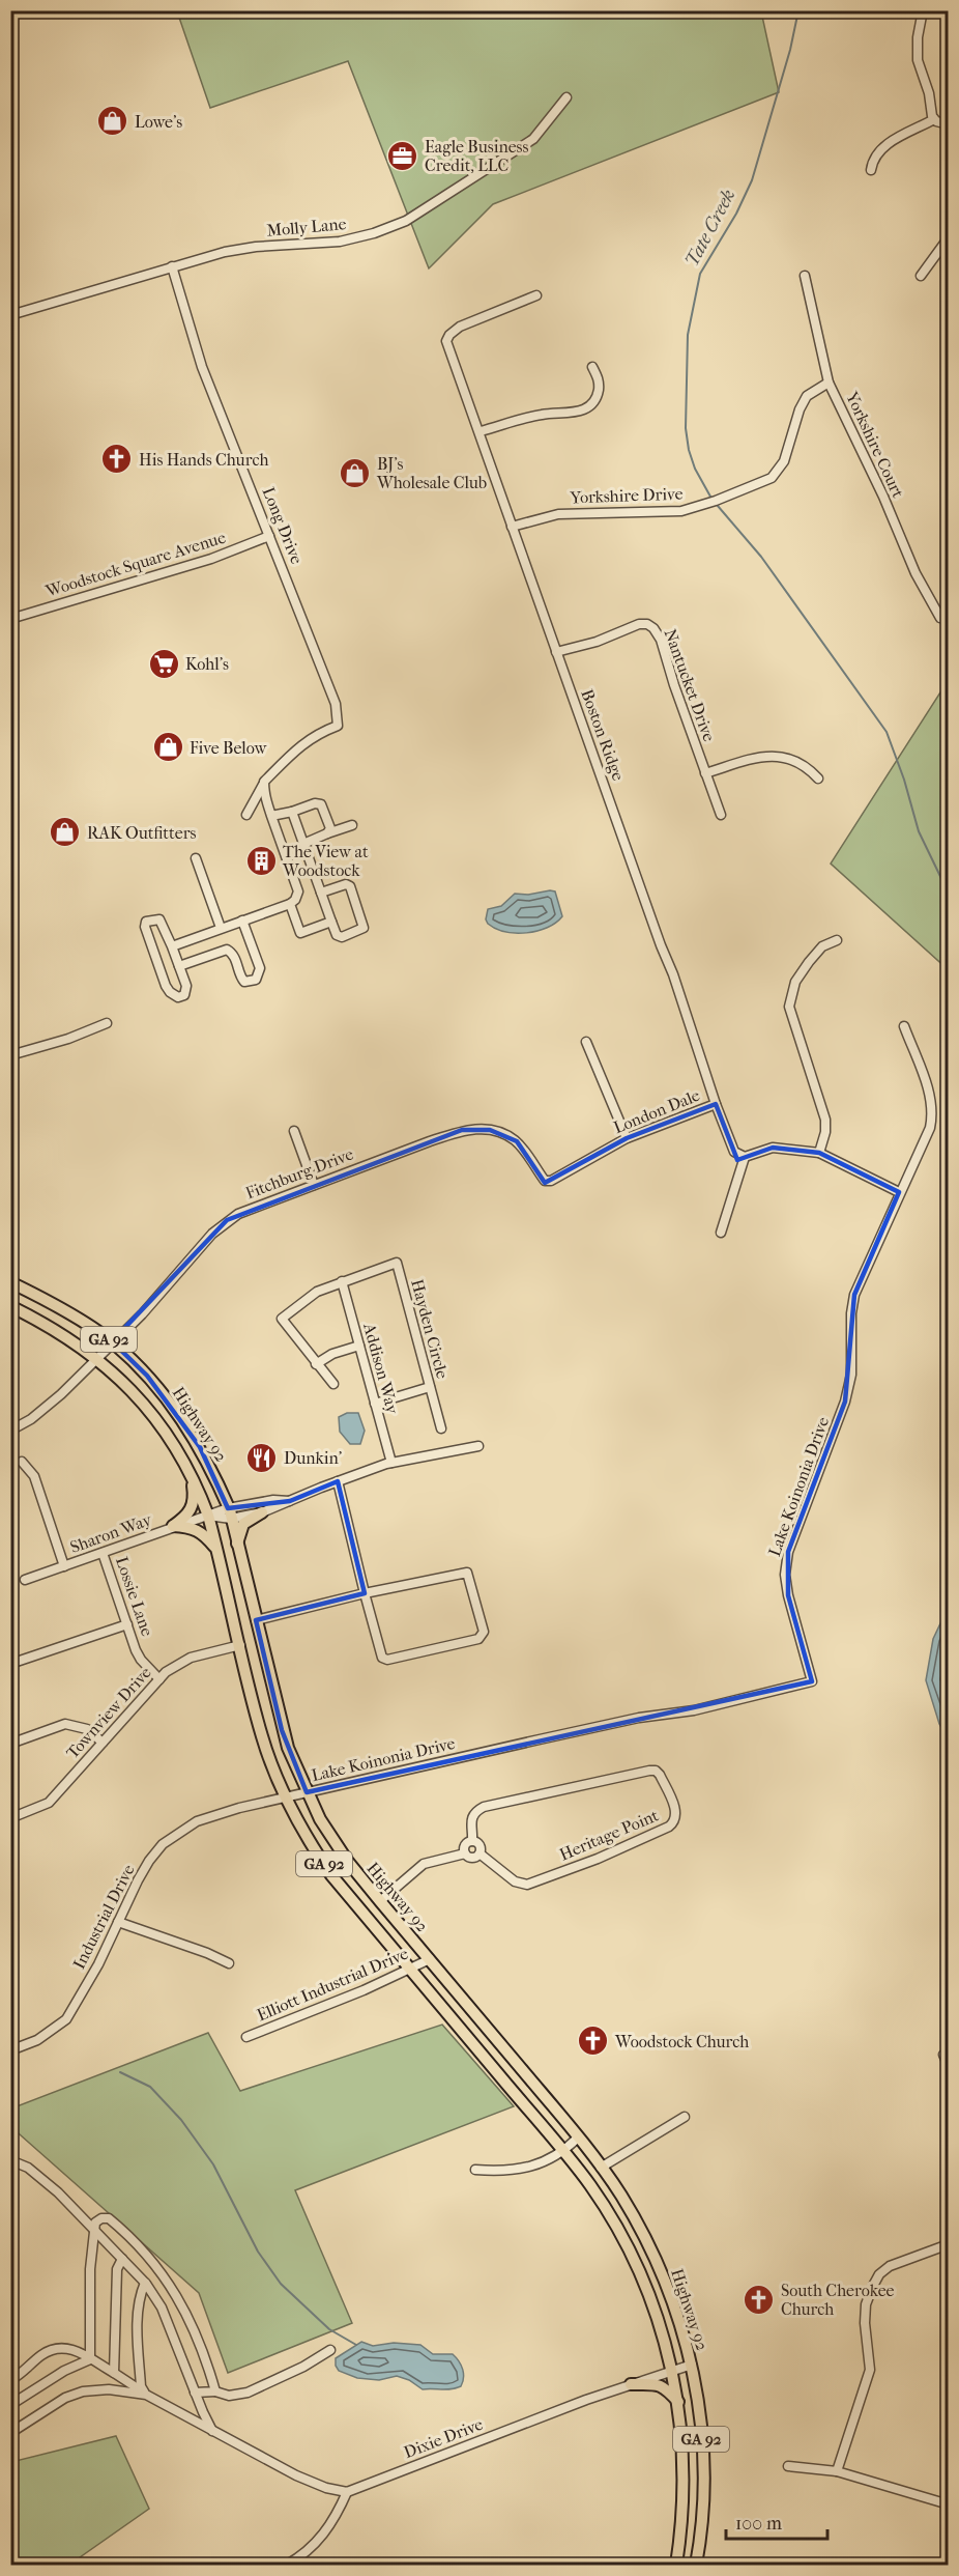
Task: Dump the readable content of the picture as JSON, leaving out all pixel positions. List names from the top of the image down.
{
  "streets": {
    "main road": ["GA 92", "Highway 92"],
    "street": [
      "Molly Lane",
      "Yorkshire Court",
      "Yorkshire Drive",
      "Long Drive",
      "Woodstock Square Avenue",
      "Nantucket Drive",
      "Boston Ridge",
      "London Dale",
      "Fitchburg Drive",
      "Hayden Circle",
      "Addison Way",
      "Lake Koinonia Drive",
      "Sharon Way",
      "Lossie Lane",
      "Townview Drive",
      "Heritage Point",
      "Industrial Drive",
      "Elliott Industrial Drive",
      "Dixie Drive"
    ]
  },
  "crossings": [
    ["Molly Lane", "Long Drive"],
    ["Yorkshire Court", "Yorkshire Drive"],
    ["Yorkshire Drive", "Boston Ridge"],
    ["Long Drive", "Woodstock Square Avenue"],
    ["Nantucket Drive", "Boston Ridge"],
    ["Boston Ridge", "London Dale"],
    ["London Dale", "Fitchburg Drive"],
    ["Fitchburg Drive", "Highway 92"],
    ["Hayden Circle", "Addison Way"],
    ["Highway 92", "Lake Koinonia Drive"],
    ["Highway 92", "Sharon Way"],
    ["Highway 92", "Townview Drive"],
    ["Highway 92", "Industrial Drive"],
    ["Highway 92", "Elliott Industrial Drive"],
    ["Highway 92", "Dixie Drive"],
    ["Lake Koinonia Drive", "Industrial Drive"],
    ["Sharon Way", "Lossie Lane"],
    ["Lossie Lane", "Townview Drive"]
  ],
  "water": ["Tate Creek"],
  "places": {
    "shop": [
      "Lowe's",
      "BJ's Wholesale Club",
      "Five Below",
      "RAK Outfitters"
    ],
    "office": ["Eagle Business Credit, LLC"],
    "church": ["His Hands Church", "Woodstock Church", "South Cherokee Church"],
    "supermarket": ["Kohl's"],
    "building": ["The View at Woodstock"],
    "restaurant": ["Dunkin'"]
  },
  "scale_bar": "100 m"
}
